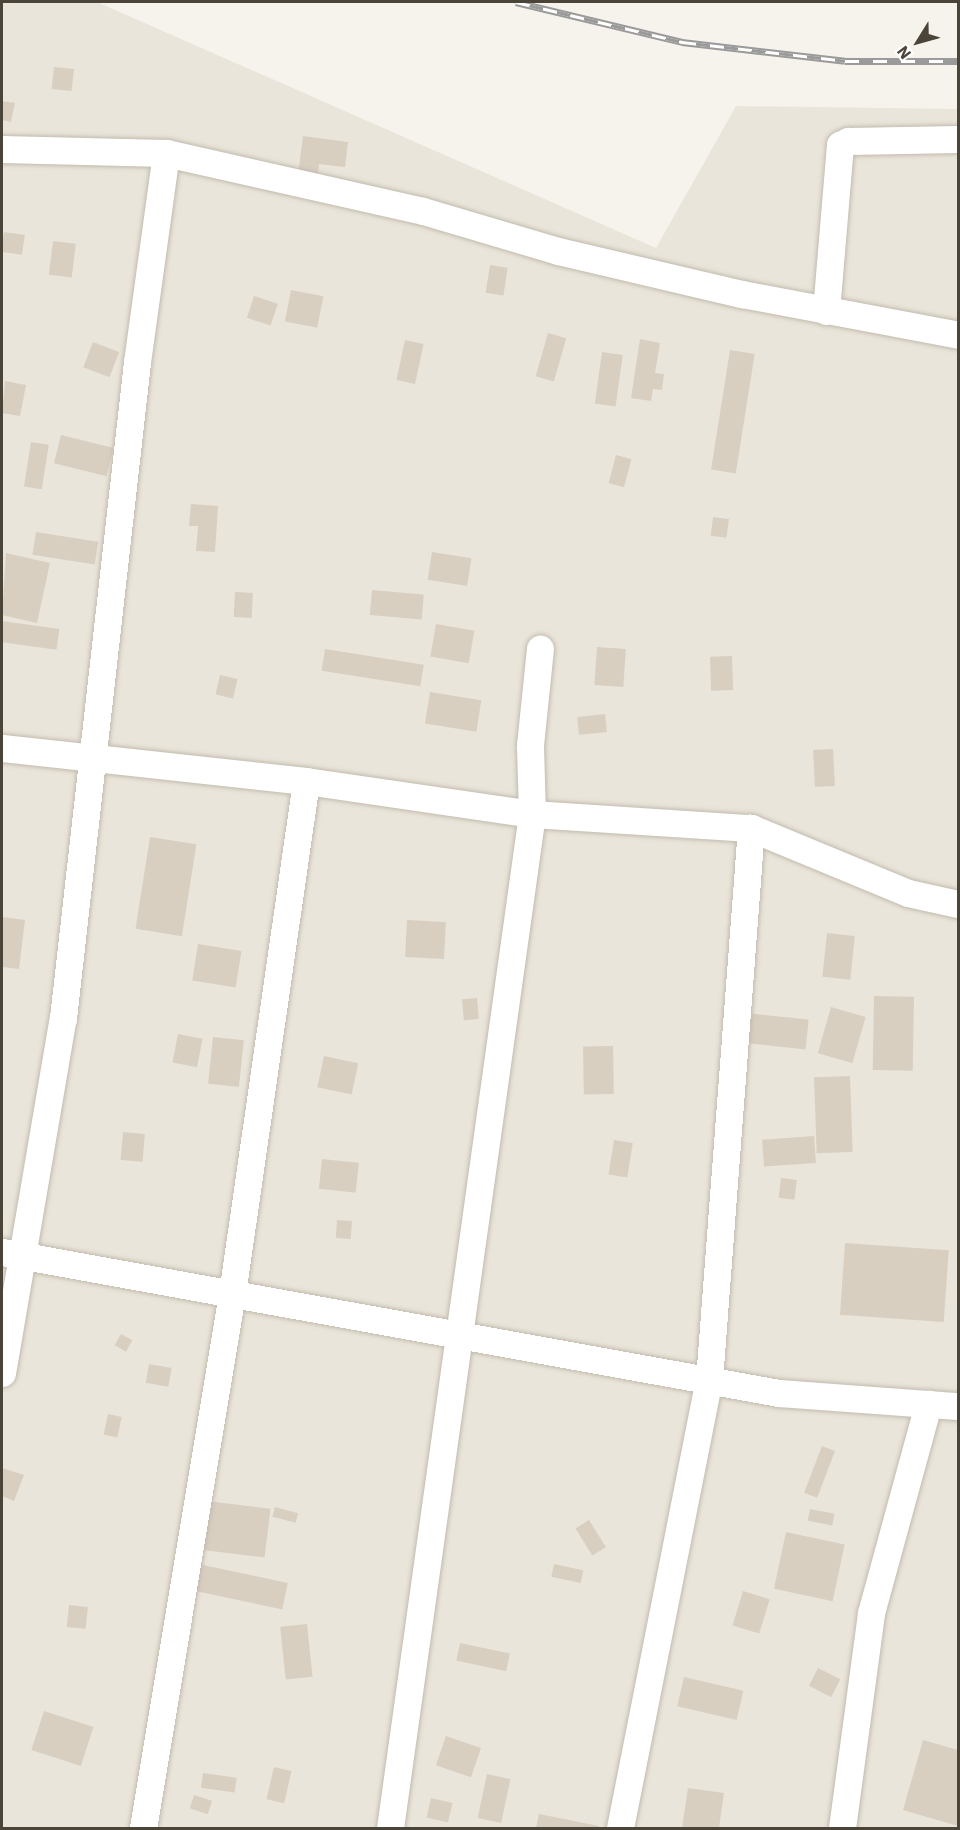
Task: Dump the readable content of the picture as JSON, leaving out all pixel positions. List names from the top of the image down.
{
  "north": "bottom left"
}
